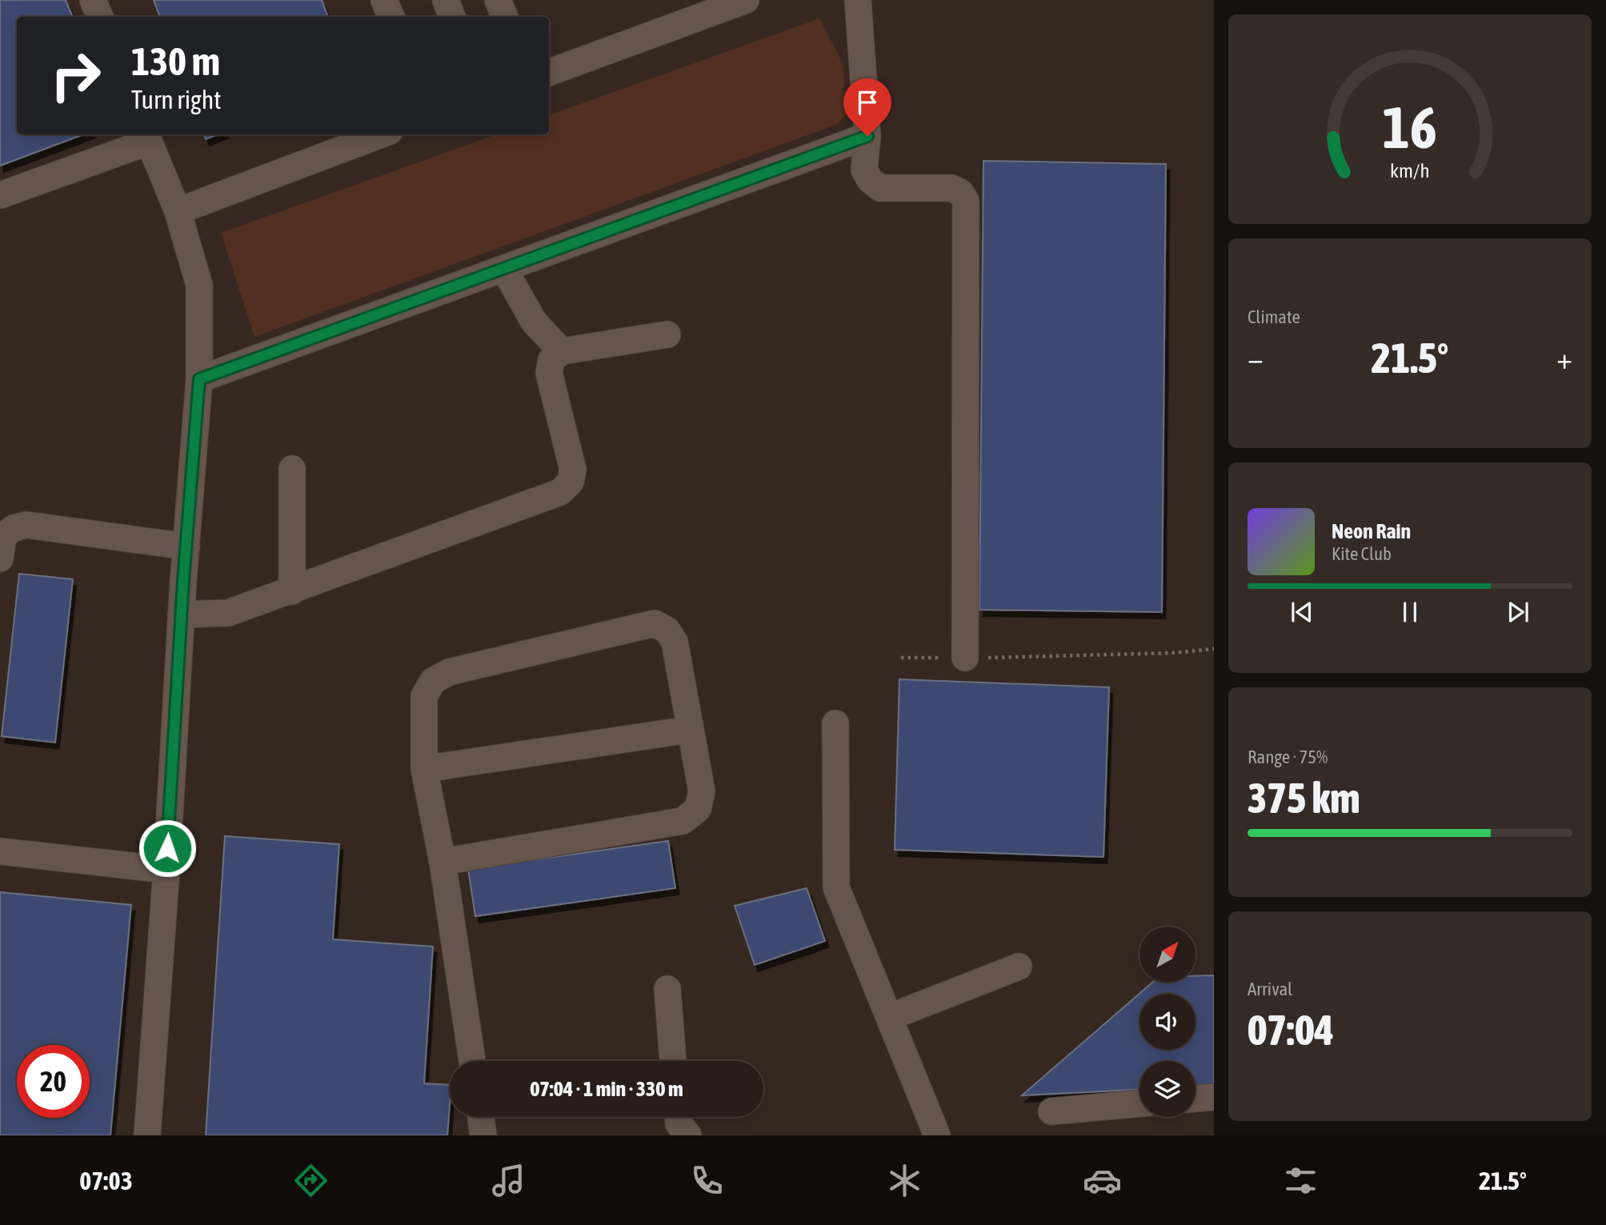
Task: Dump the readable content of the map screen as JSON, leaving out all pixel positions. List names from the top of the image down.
{
  "north": "top right",
  "page": {
    "turn": ["130 m", "Turn right"],
    "tile": [
      "Climate",
      ["Range · 75%", "375 km"],
      ["Arrival", "07:04"]
    ],
    "heat": ["−", "21.5°", "+"],
    "song": ["Neon Rain", "Kite Club"],
    "limit": "20",
    "trip": "07:04 · 1 min · 330 m",
    "tabs": ["07:03", "21.5°"],
    "gauge": ["16", "km/h"]
  }
}
